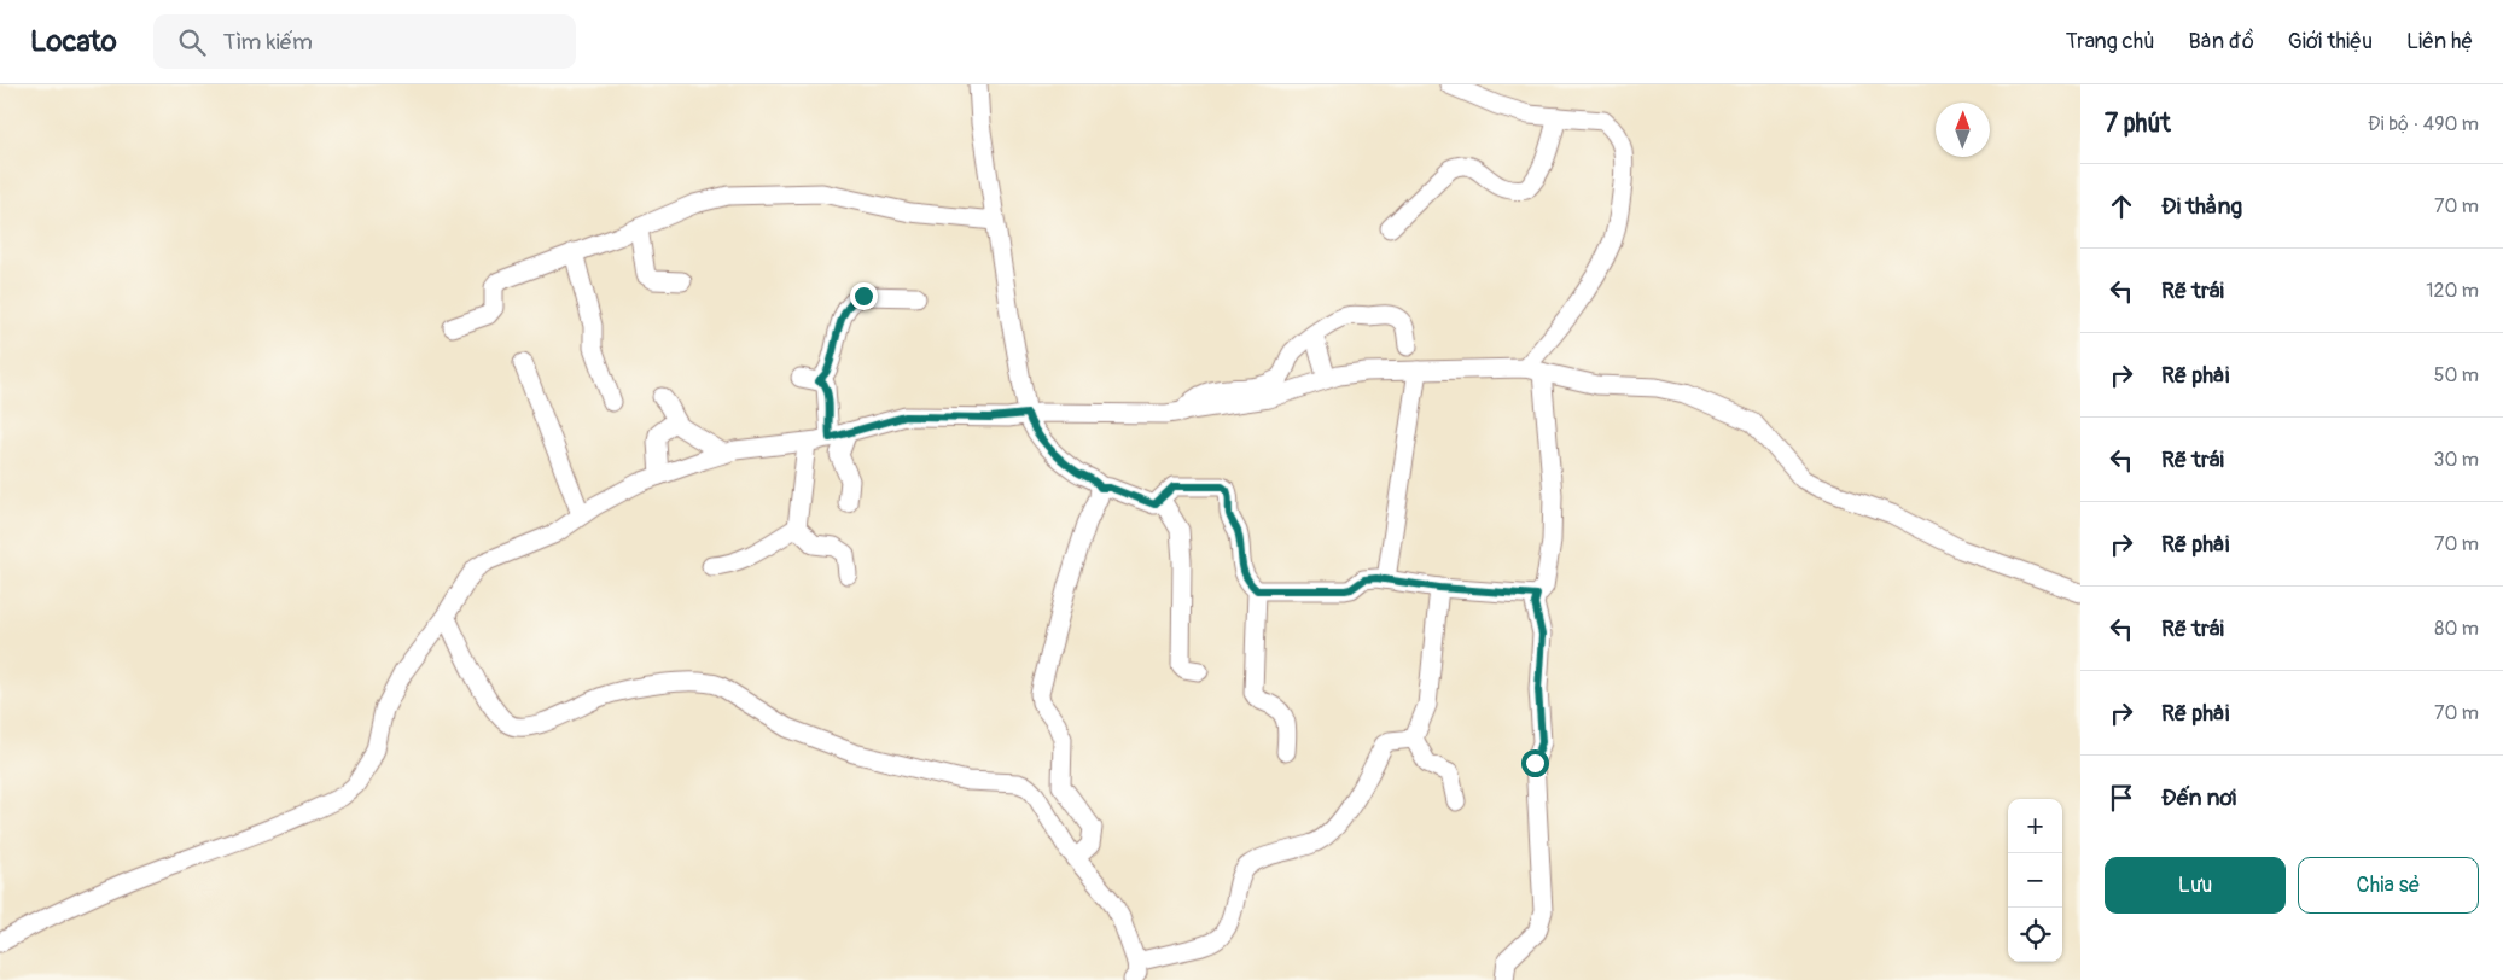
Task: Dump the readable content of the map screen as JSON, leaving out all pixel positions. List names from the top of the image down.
{
  "north": "top",
  "page": {
    "header": "Locato",
    "search": "Tìm kiếm",
    "nav": [
      "Trang chủ",
      "Bản đồ",
      "Giới thiệu",
      "Liên hệ"
    ],
    "heading": ["7 phút", "Đi bộ · 490 m"],
    "list": [
      ["Đi thẳng", "70 m"],
      ["Rẽ trái", "120 m"],
      ["Rẽ phải", "50 m"],
      ["Rẽ trái", "30 m"],
      ["Rẽ phải", "70 m"],
      ["Rẽ trái", "80 m"],
      ["Rẽ phải", "70 m"],
      "Đến nơi"
    ],
    "map_buttons": ["+", "−"],
    "buttons": ["Lưu", "Chia sẻ"]
  }
}
